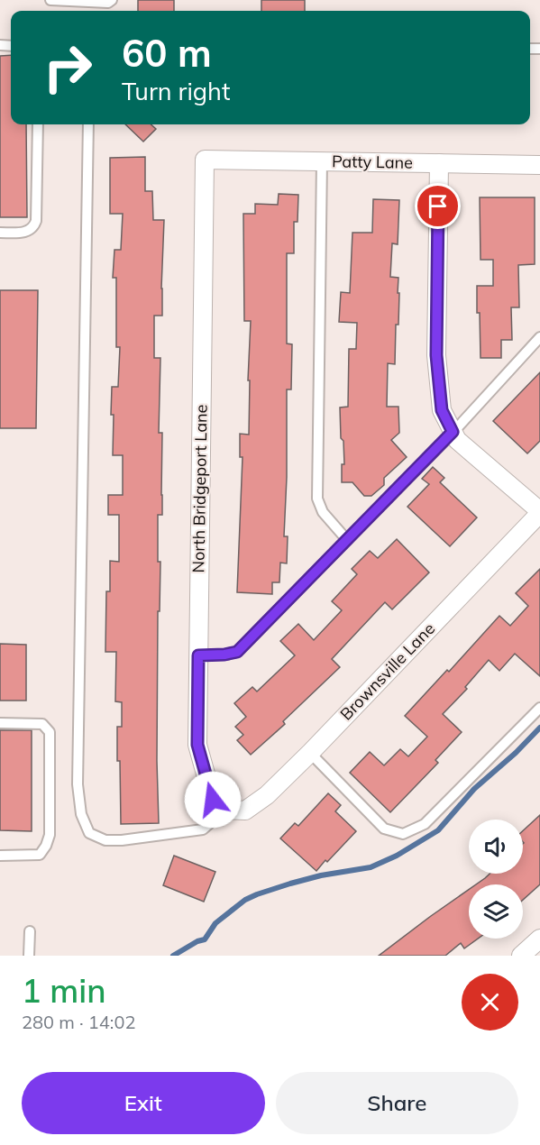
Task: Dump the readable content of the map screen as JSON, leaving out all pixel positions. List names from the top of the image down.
{
  "streets": {
    "street": ["Patty Lane", "North Bridgeport Lane", "Brownsville Lane"]
  },
  "crossings": [
    ["Patty Lane", "North Bridgeport Lane"],
    ["North Bridgeport Lane", "Brownsville Lane"]
  ],
  "page": {
    "turn": ["60 m", "Turn right"],
    "heading": ["1 min", "280 m · 14:02"],
    "buttons": ["Exit", "Share"]
  }
}
